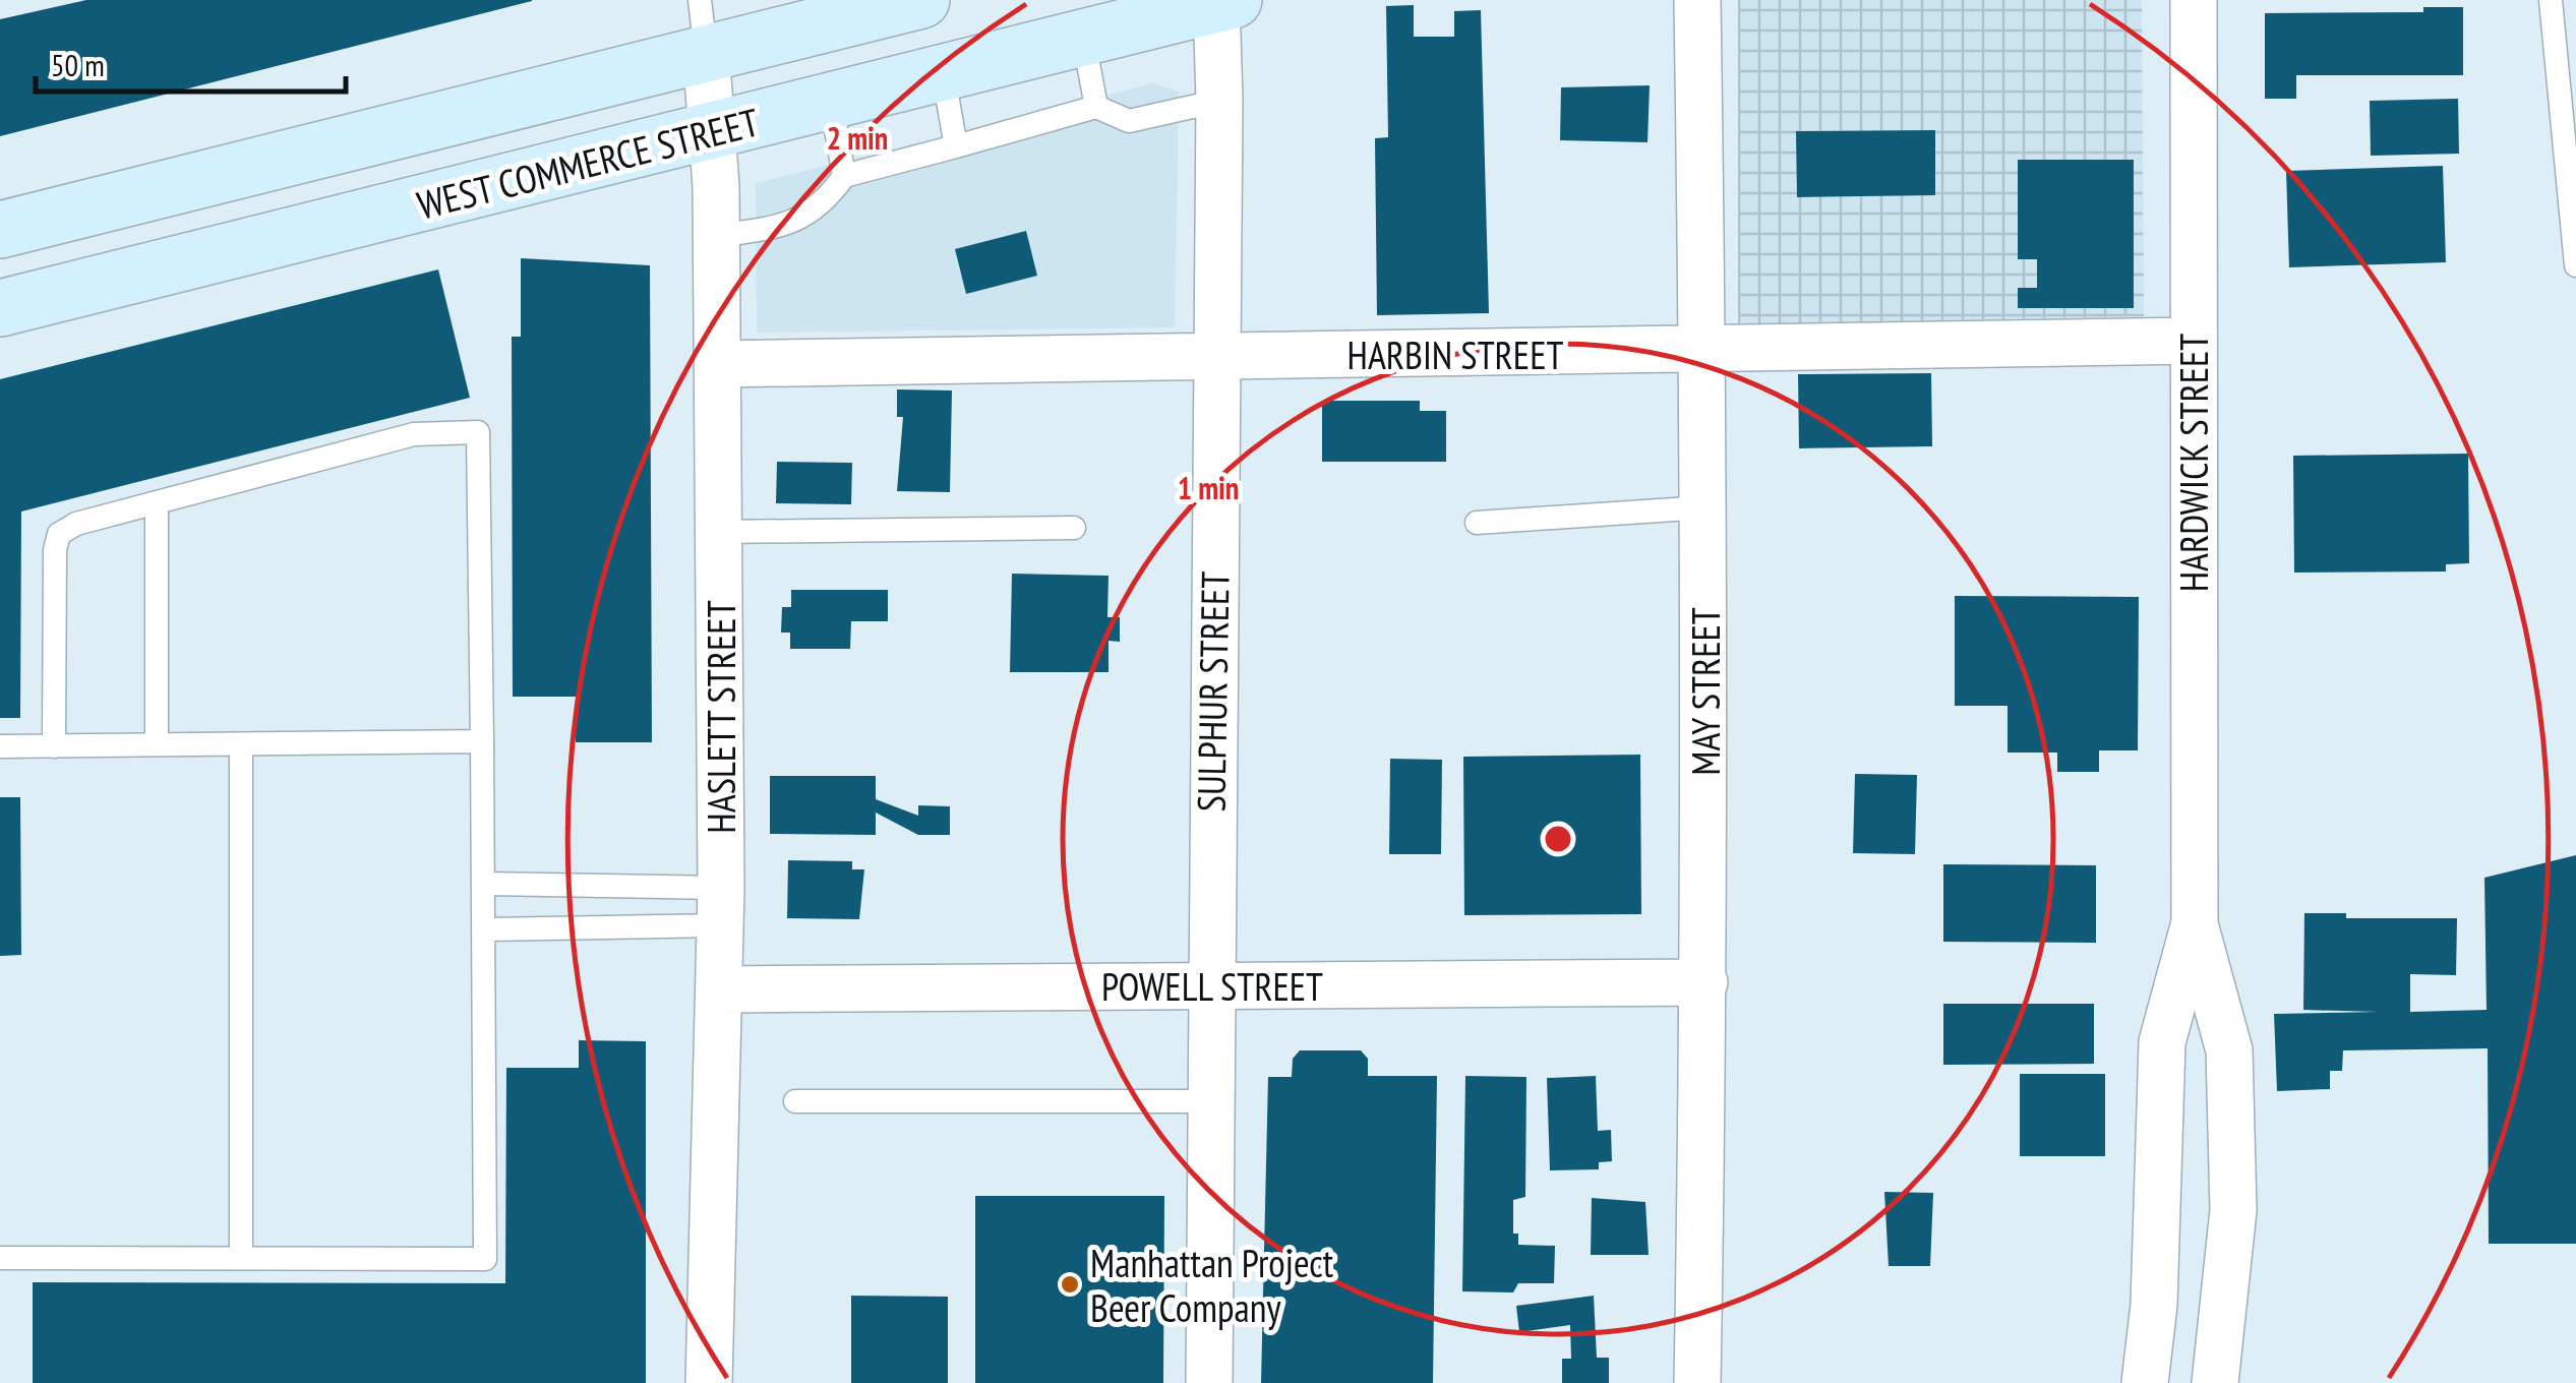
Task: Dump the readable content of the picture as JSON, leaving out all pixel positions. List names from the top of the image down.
{
  "streets": {
    "main road": ["WEST COMMERCE STREET"],
    "street": [
      "HARBIN STREET",
      "HARDWICK STREET",
      "SULPHUR STREET",
      "MAY STREET",
      "HASLETT STREET",
      "POWELL STREET"
    ]
  },
  "crossings": [
    ["WEST COMMERCE STREET", "SULPHUR STREET"],
    ["WEST COMMERCE STREET", "HASLETT STREET"],
    ["HARBIN STREET", "HARDWICK STREET"],
    ["HARBIN STREET", "SULPHUR STREET"],
    ["HARBIN STREET", "MAY STREET"],
    ["HARBIN STREET", "HASLETT STREET"],
    ["SULPHUR STREET", "POWELL STREET"],
    ["MAY STREET", "POWELL STREET"],
    ["HASLETT STREET", "POWELL STREET"]
  ],
  "places": ["Manhattan Project Beer Company"],
  "scale_bar": "50 m",
  "rings": ["2 min", "1 min"]
}
